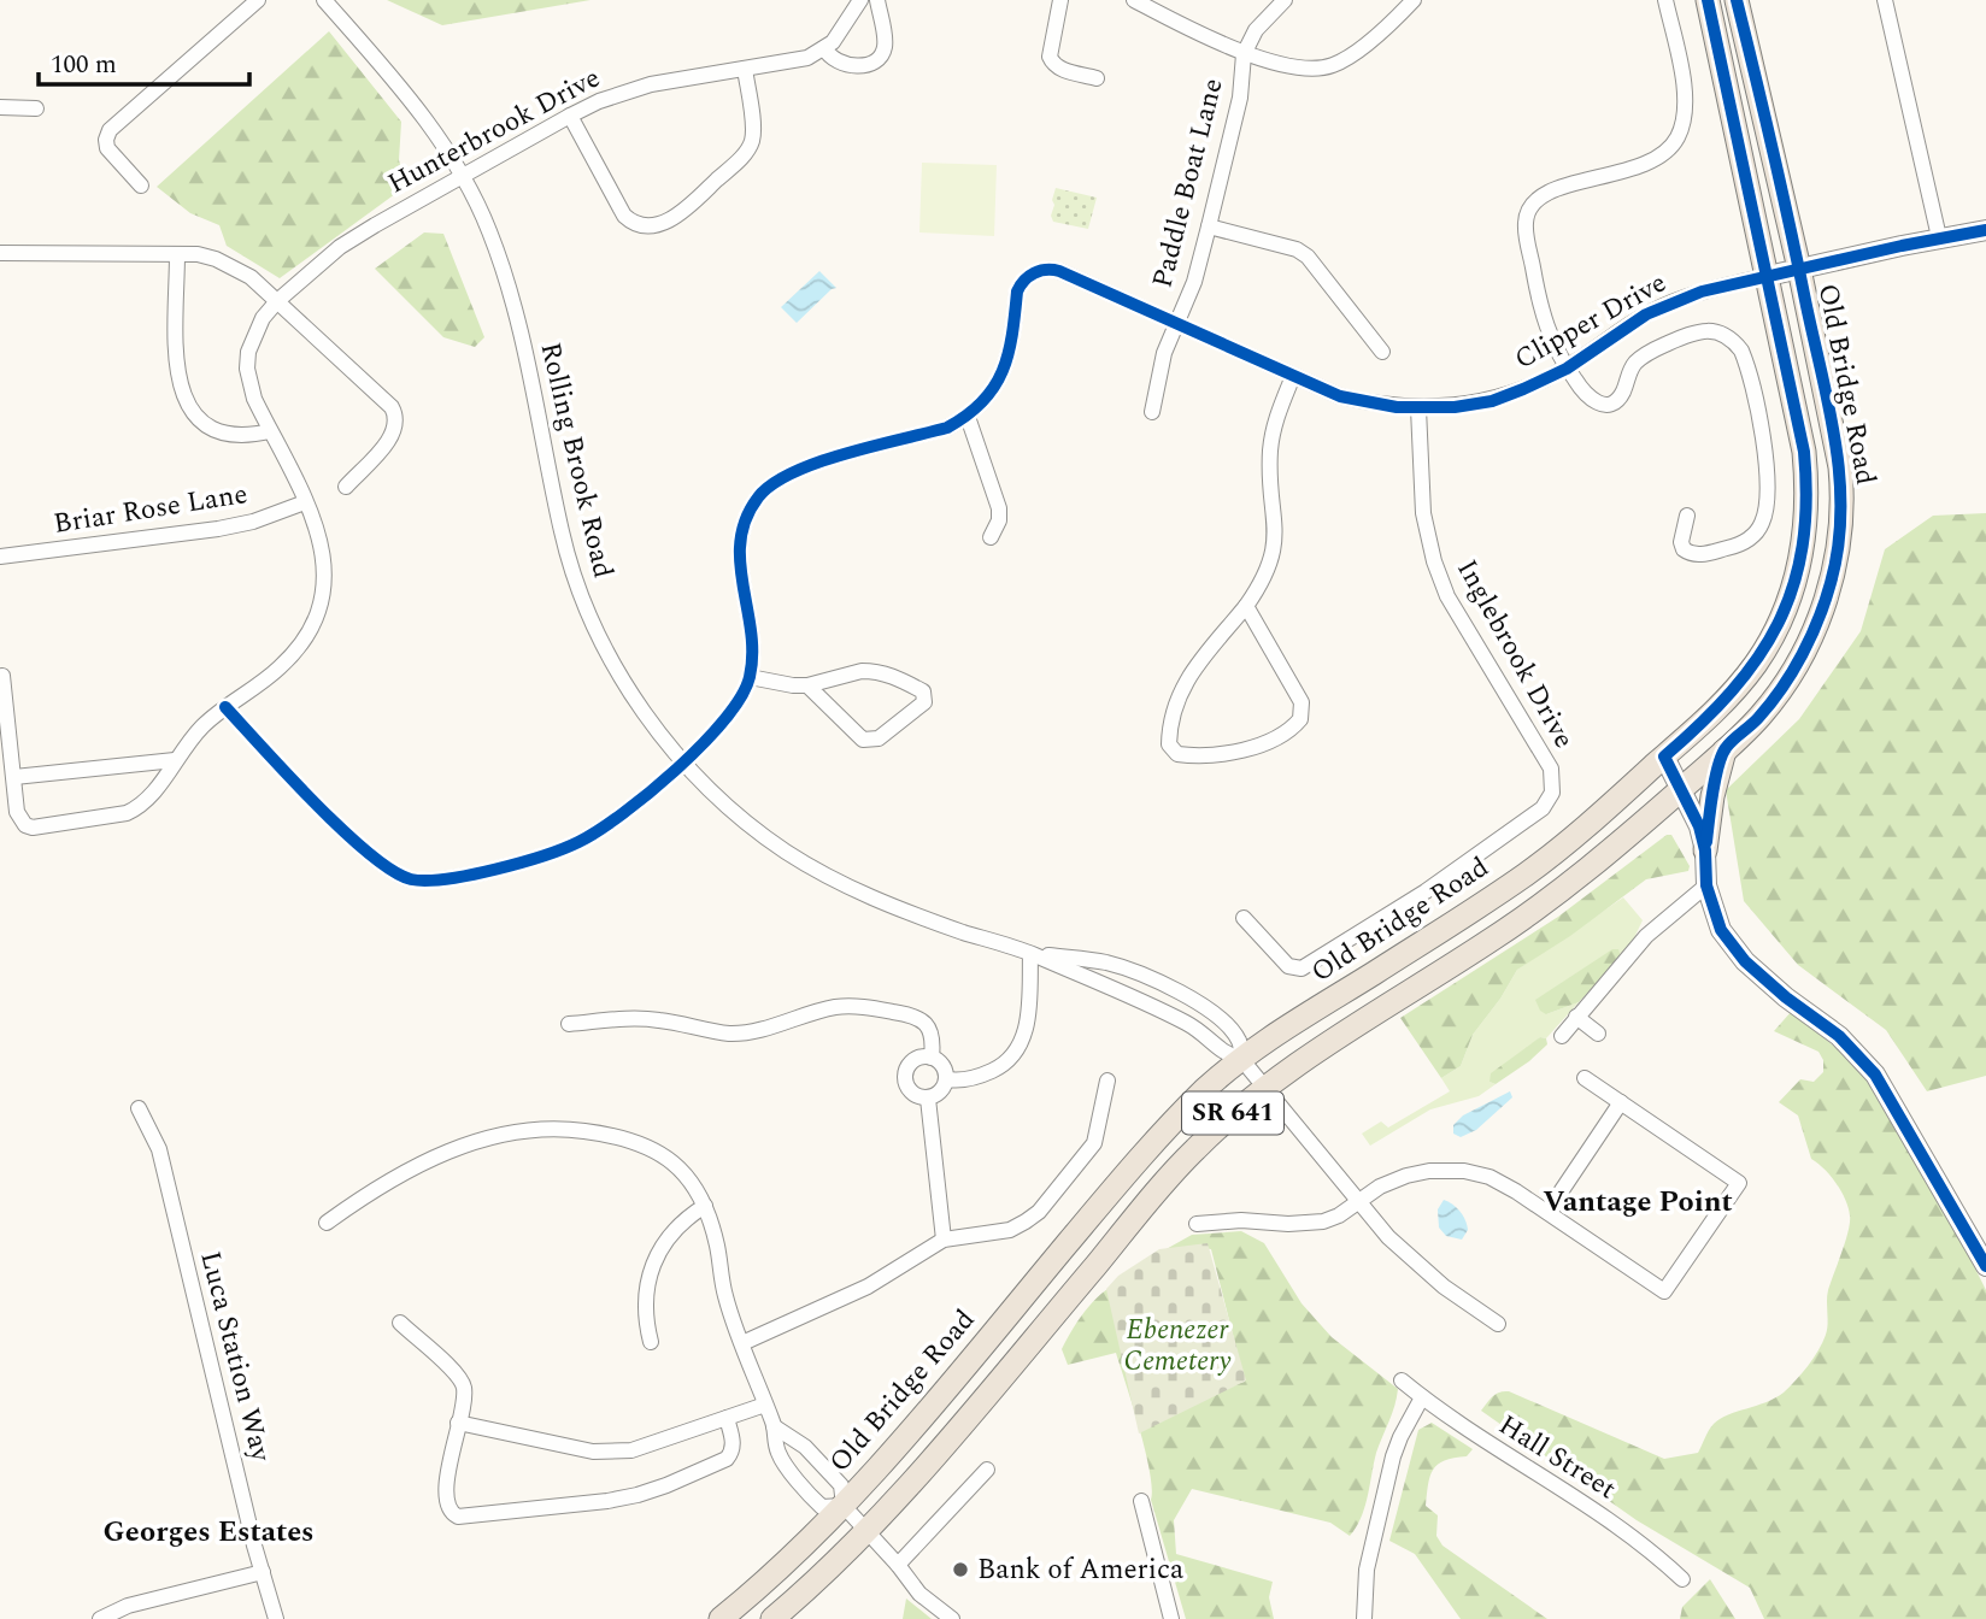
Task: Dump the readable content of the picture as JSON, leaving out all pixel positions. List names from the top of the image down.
{
  "streets": {
    "main road": ["Old Bridge Road", "SR 641"],
    "street": [
      "Hunterbrook Drive",
      "Paddle Boat Lane",
      "Clipper Drive",
      "Rolling Brook Road",
      "Briar Rose Lane",
      "Inglebrook Drive",
      "Luca Station Way",
      "Hall Street"
    ]
  },
  "crossings": [
    ["Hunterbrook Drive", "Rolling Brook Road"],
    ["Paddle Boat Lane", "Clipper Drive"],
    ["Clipper Drive", "Old Bridge Road"],
    ["Clipper Drive", "Inglebrook Drive"],
    ["Old Bridge Road", "Rolling Brook Road"]
  ],
  "districts": ["Vantage Point", "Georges Estates"],
  "parks": ["Ebenezer Cemetery"],
  "places": ["Bank of America"],
  "scale_bar": "100 m"
}
